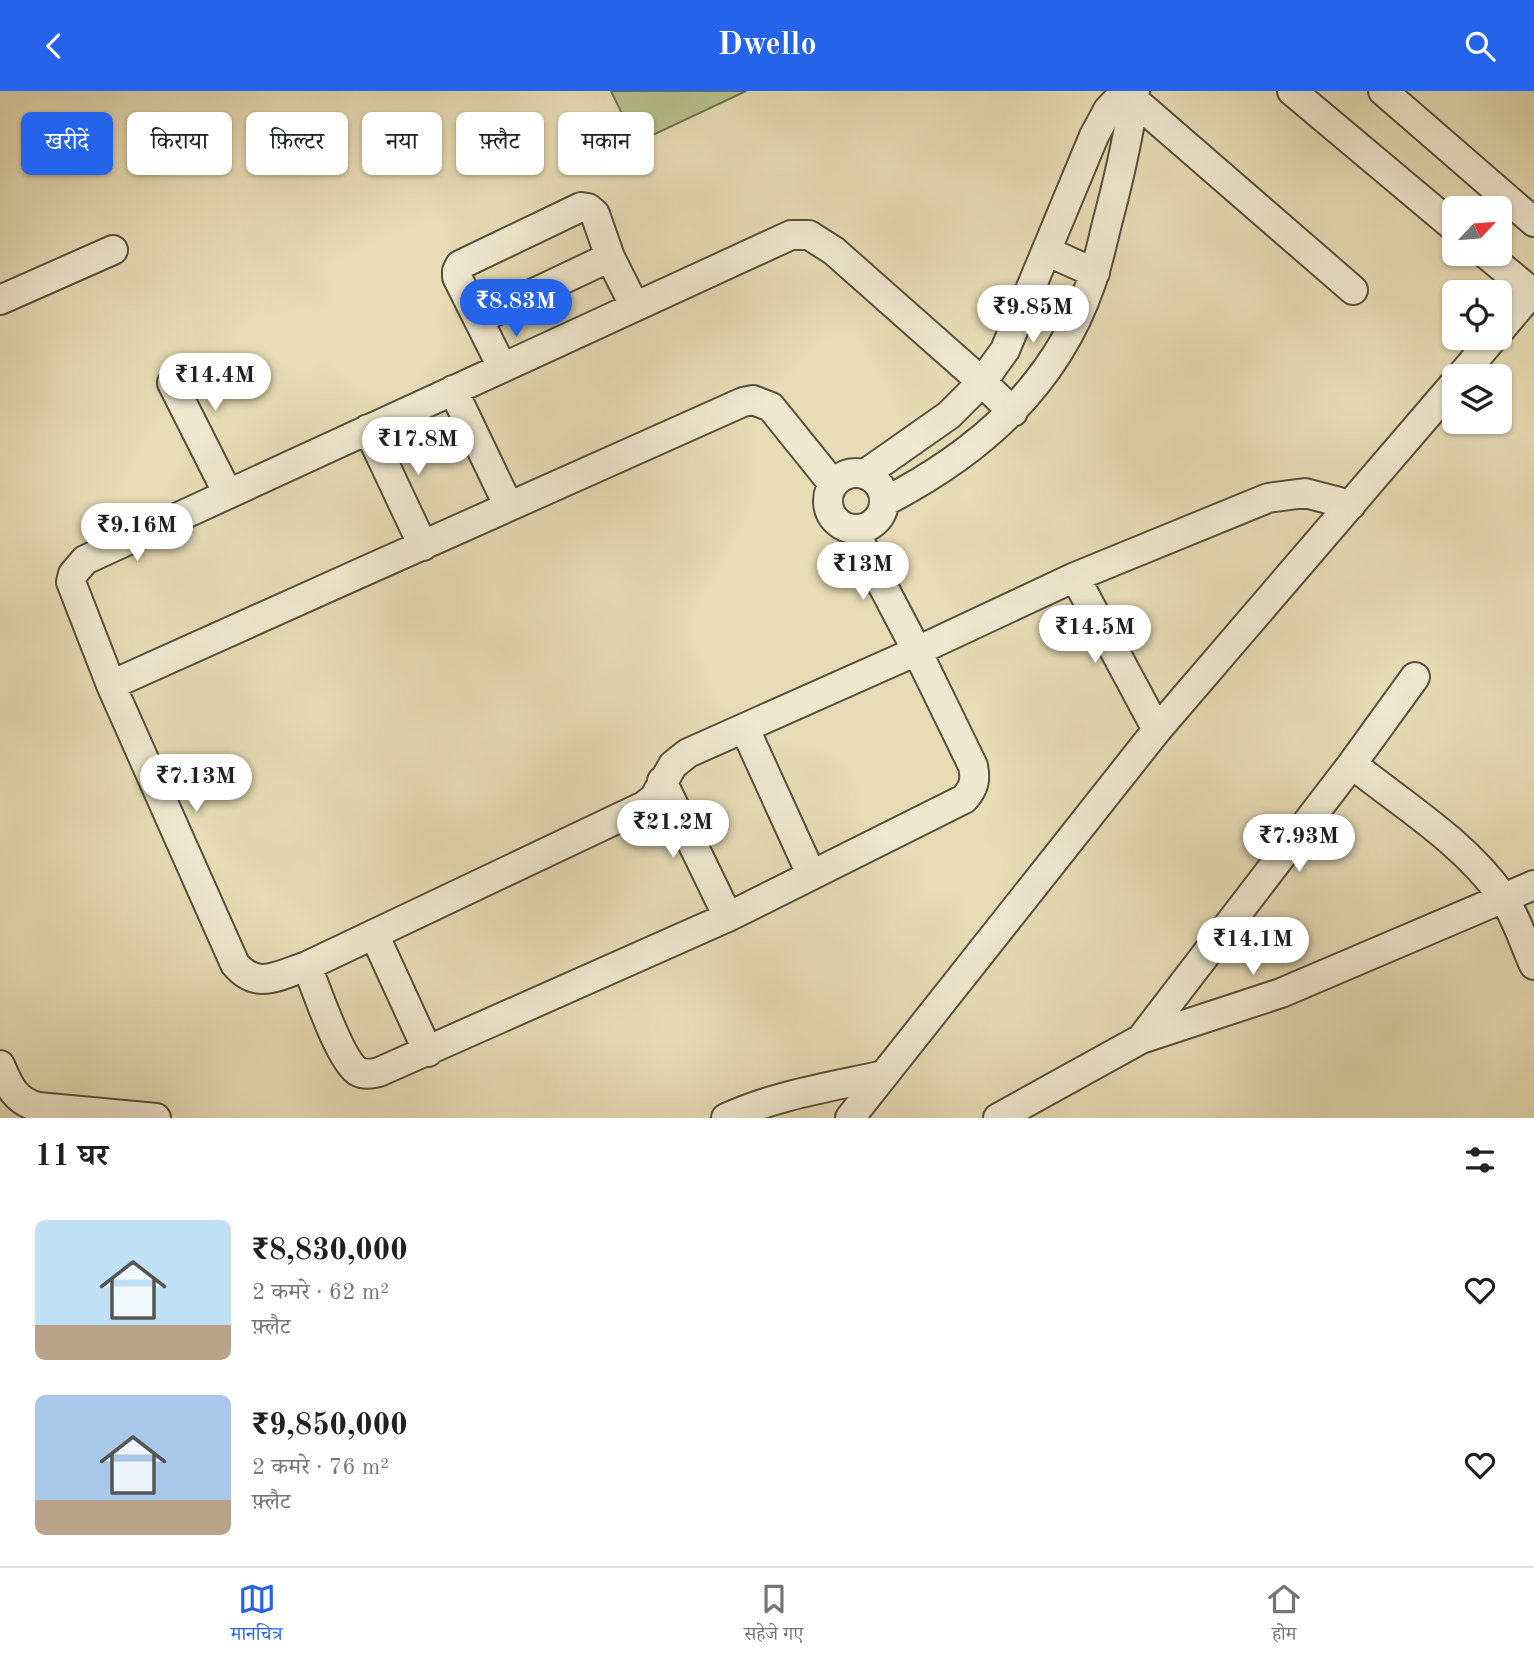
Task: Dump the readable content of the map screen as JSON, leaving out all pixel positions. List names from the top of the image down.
{
  "north": "top right",
  "page": {
    "header": "Dwello",
    "chip": [
      "खरीदें",
      "किराया",
      "फ़िल्टर",
      "नया",
      "फ़्लैट",
      "मकान"
    ],
    "price": [
      "₹8.83M",
      "₹9.85M",
      "₹14.4M",
      "₹17.8M",
      "₹9.16M",
      "₹13M",
      "₹14.5M",
      "₹7.13M",
      "₹21.2M",
      "₹7.93M",
      "₹14.1M"
    ],
    "heading": "11 घर",
    "list": [
      {
        "name": "₹8,830,000",
        "note": "2 कमरे · 62 m² · फ़्लैट"
      },
      {
        "name": "₹9,850,000",
        "note": "2 कमरे · 76 m² · फ़्लैट"
      }
    ],
    "tabs": ["मानचित्र", "सहेजे गए", "होम"]
  }
}
